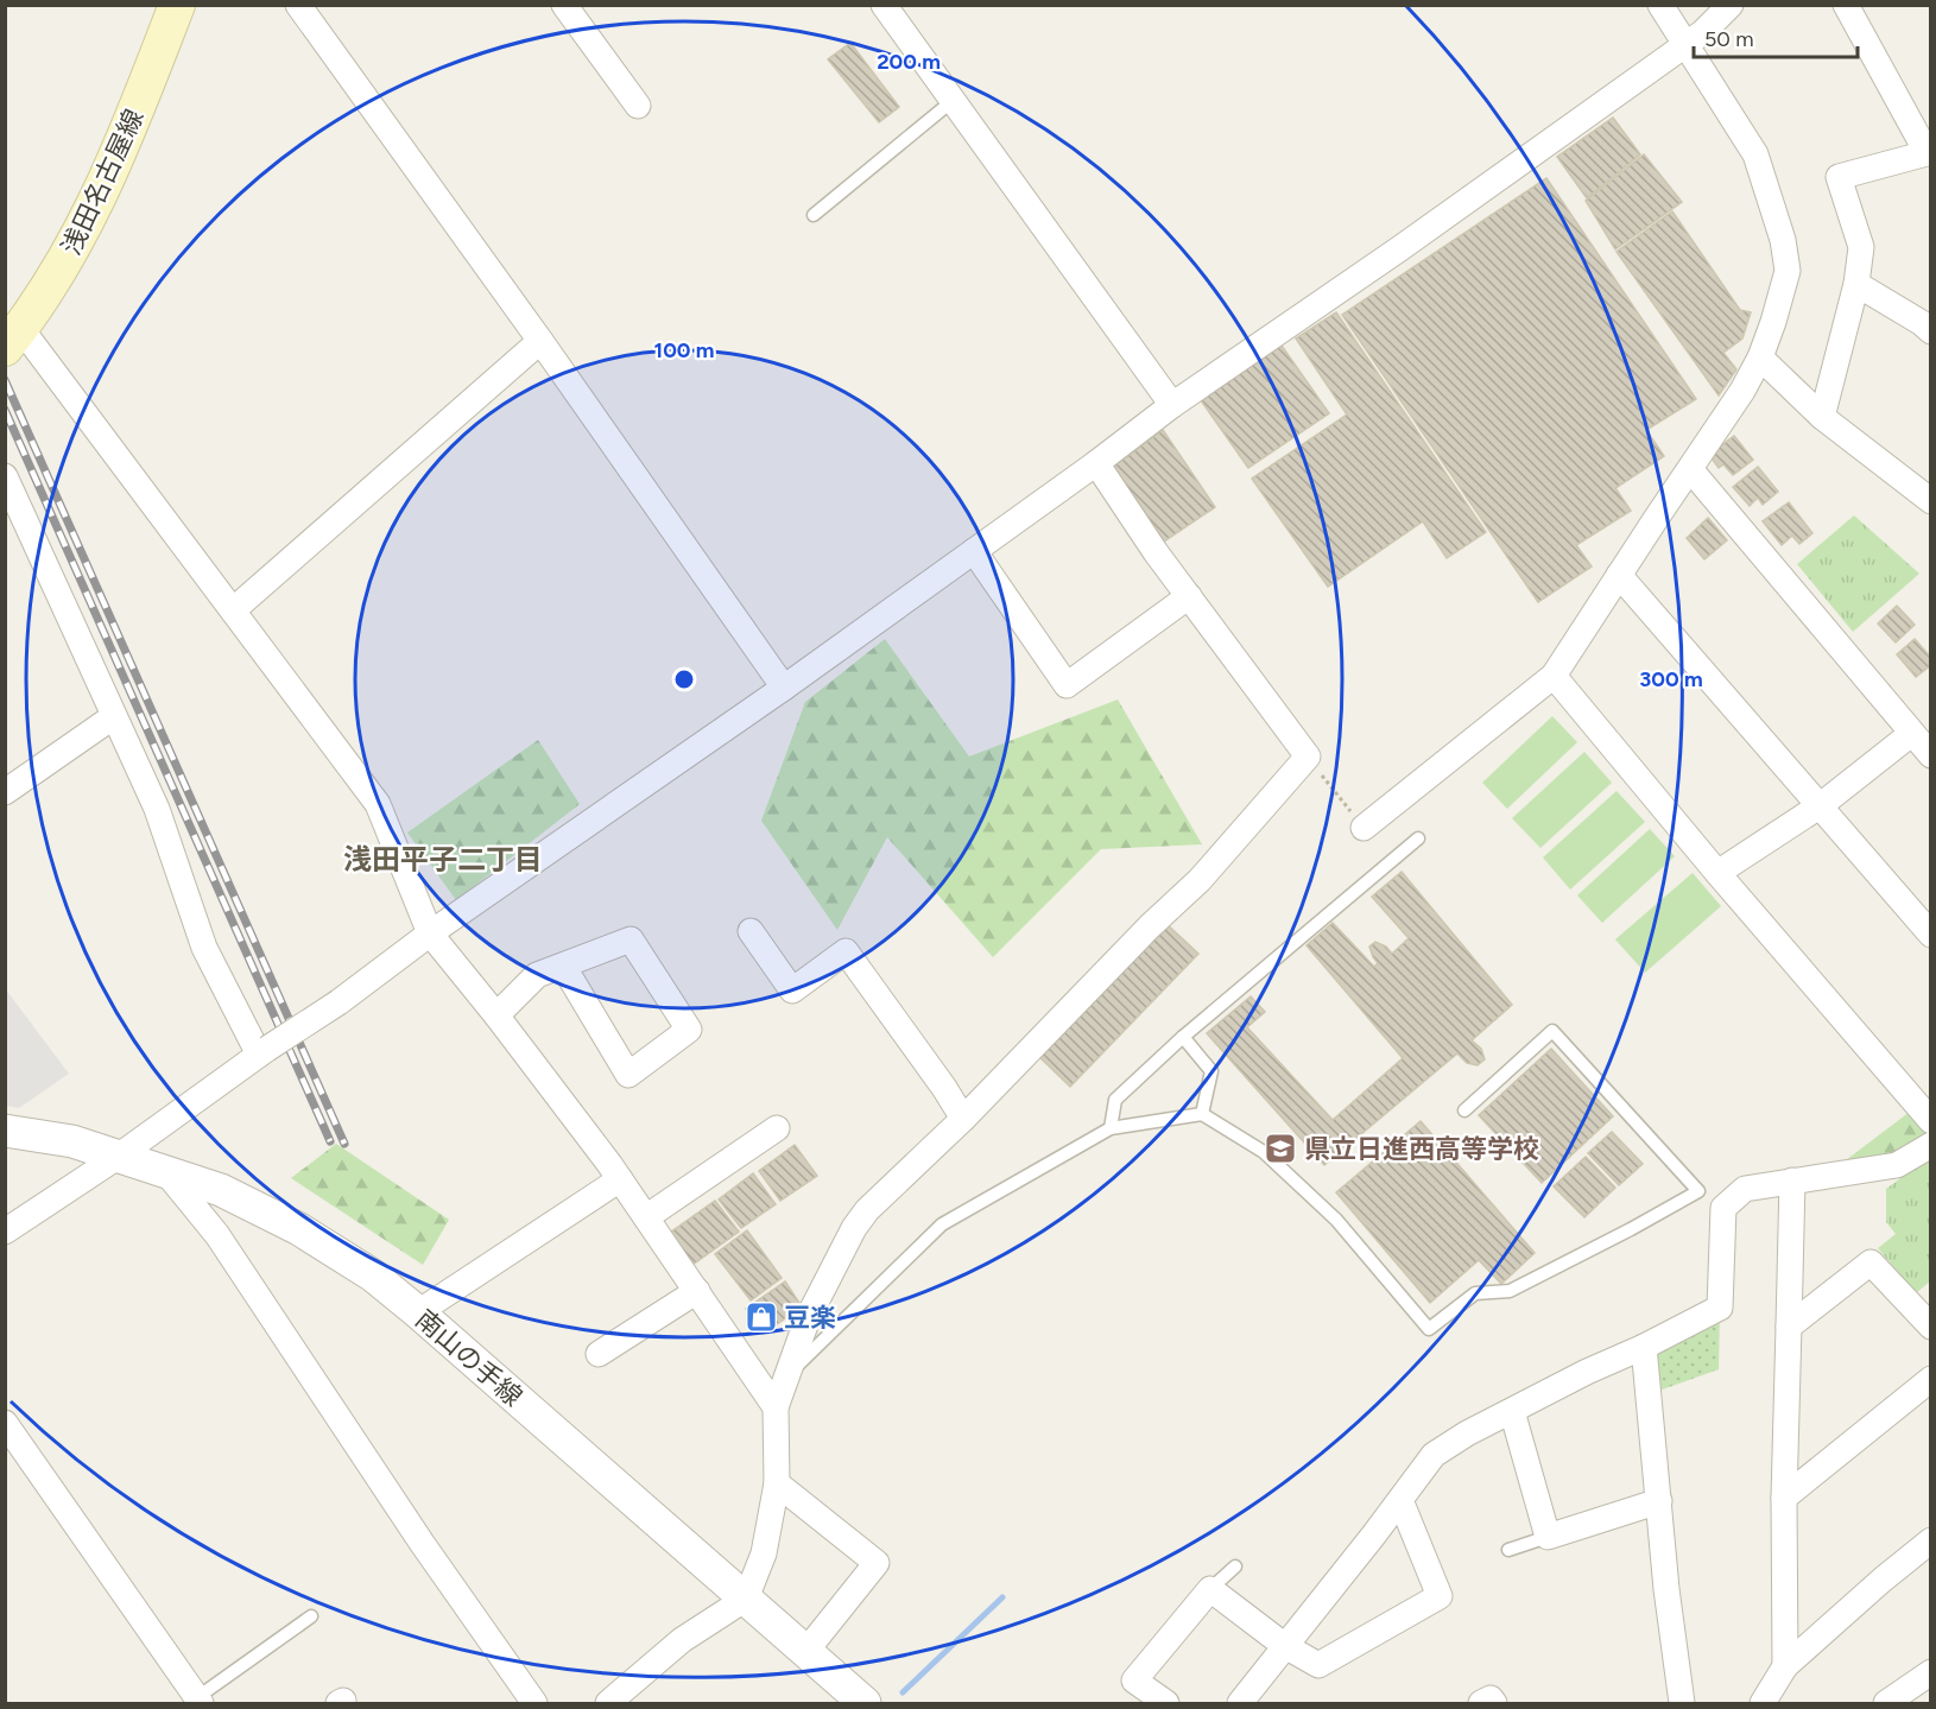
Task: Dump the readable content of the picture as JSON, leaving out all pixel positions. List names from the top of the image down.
{
  "streets": {
    "main road": ["浅田名古屋線"],
    "street": ["南山の手線"]
  },
  "districts": ["浅田平子二丁目"],
  "places": {
    "school or university": ["県立日進西高等学校"],
    "shop": ["豆楽"]
  },
  "scale_bar": "50 m",
  "rings": ["200 m", "100 m", "300 m"]
}
